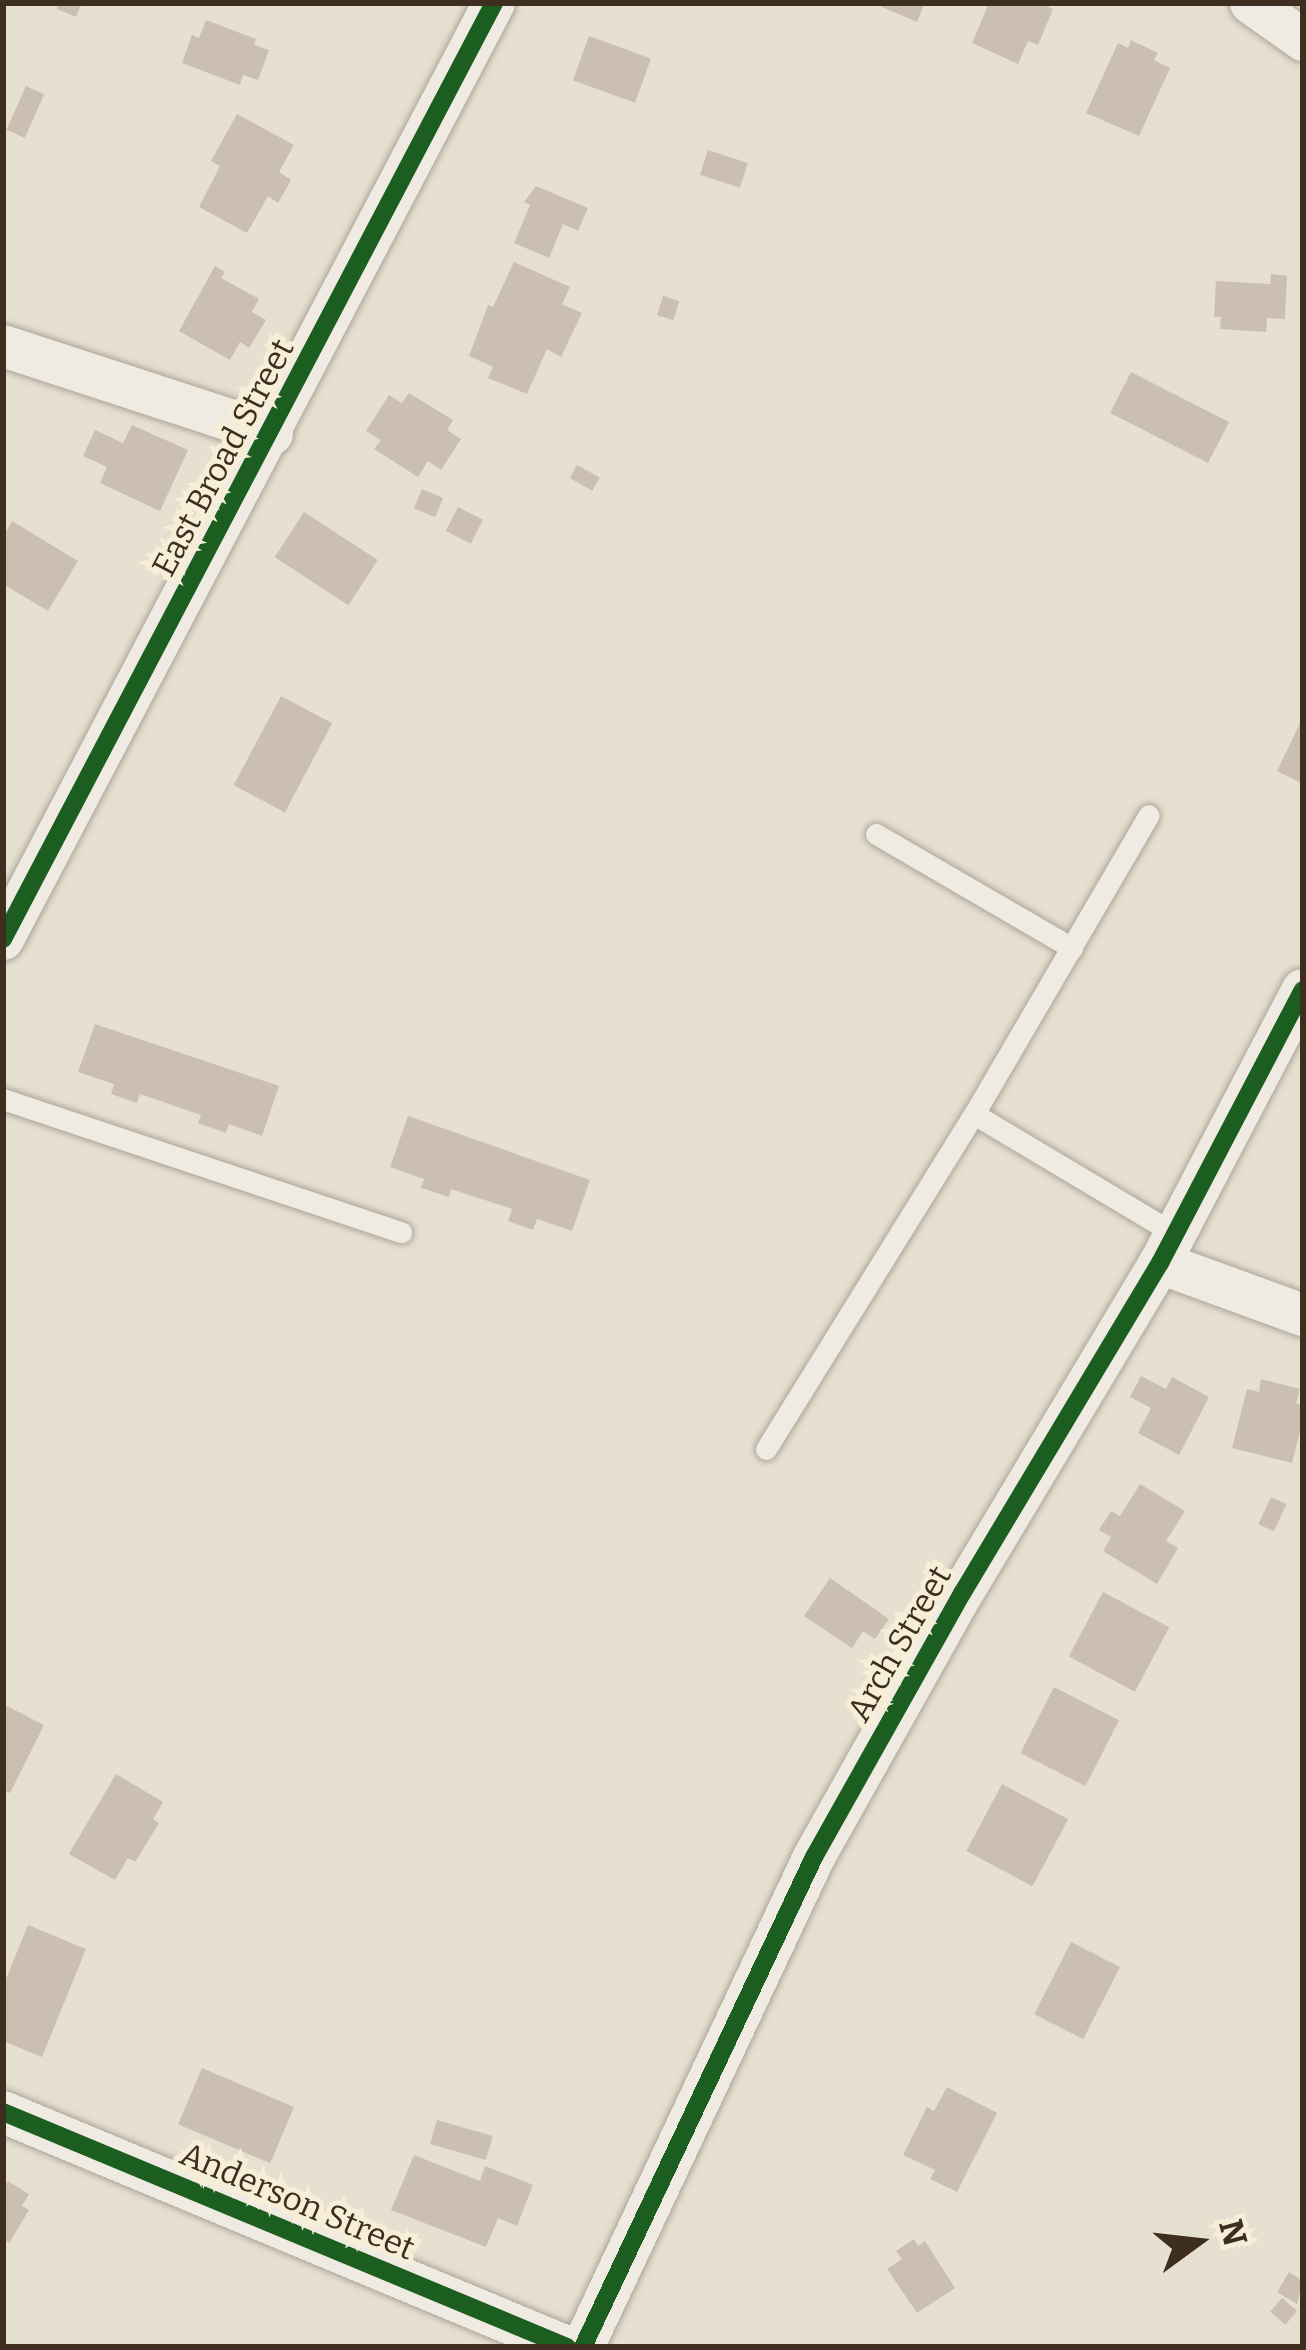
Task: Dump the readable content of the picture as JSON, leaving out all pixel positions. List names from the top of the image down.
{
  "streets": {
    "street": ["East Broad Street", "Arch Street", "Anderson Street"]
  },
  "north": "right"
}
